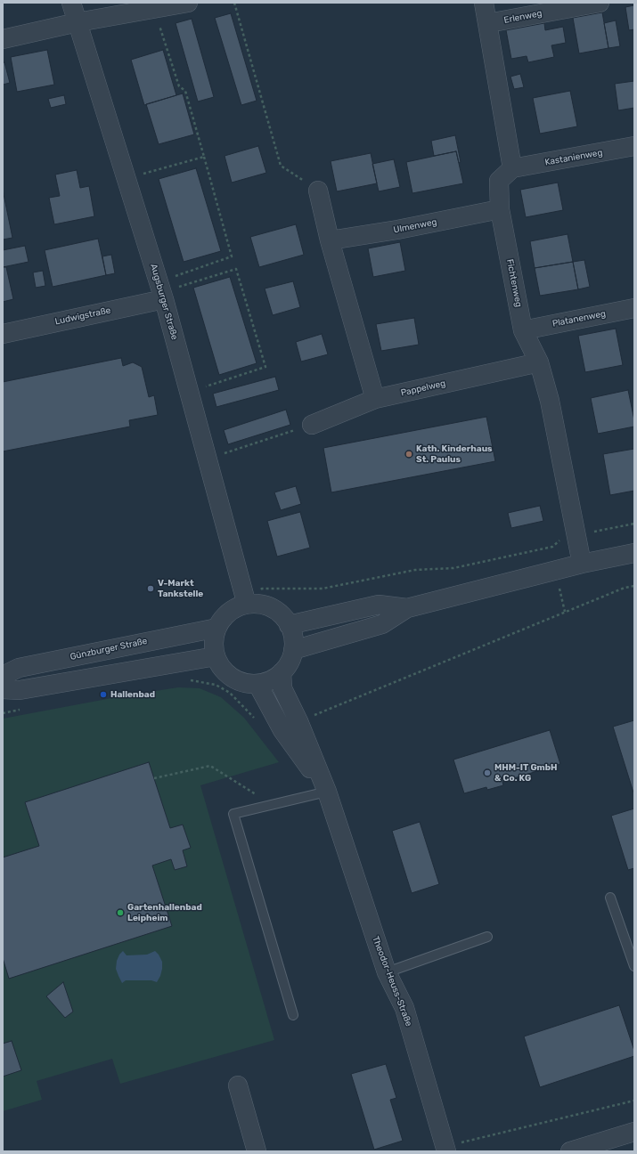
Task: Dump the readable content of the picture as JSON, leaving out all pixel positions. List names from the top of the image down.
{
  "streets": {
    "street": [
      "Erlenweg",
      "Kastanienweg",
      "Ulmenweg",
      "Fichtenweg",
      "Augsburger Straße",
      "Ludwigstraße",
      "Platanenweg",
      "Pappelweg",
      "Günzburger Straße",
      "Theodor-Heuss-Straße"
    ]
  },
  "crossings": [
    ["Kastanienweg", "Fichtenweg"],
    ["Ulmenweg", "Fichtenweg"],
    ["Fichtenweg", "Platanenweg"],
    ["Fichtenweg", "Pappelweg"],
    ["Augsburger Straße", "Ludwigstraße"],
    ["Augsburger Straße", "Günzburger Straße"],
    ["Augsburger Straße", "Theodor-Heuss-Straße"],
    ["Günzburger Straße", "Theodor-Heuss-Straße"]
  ],
  "places": [
    "Kath. Kinderhaus St. Paulus",
    "V-Markt Tankstelle",
    "Hallenbad",
    "MHM-IT GmbH & Co. KG",
    "Gartenhallenbad Leipheim"
  ]
}
